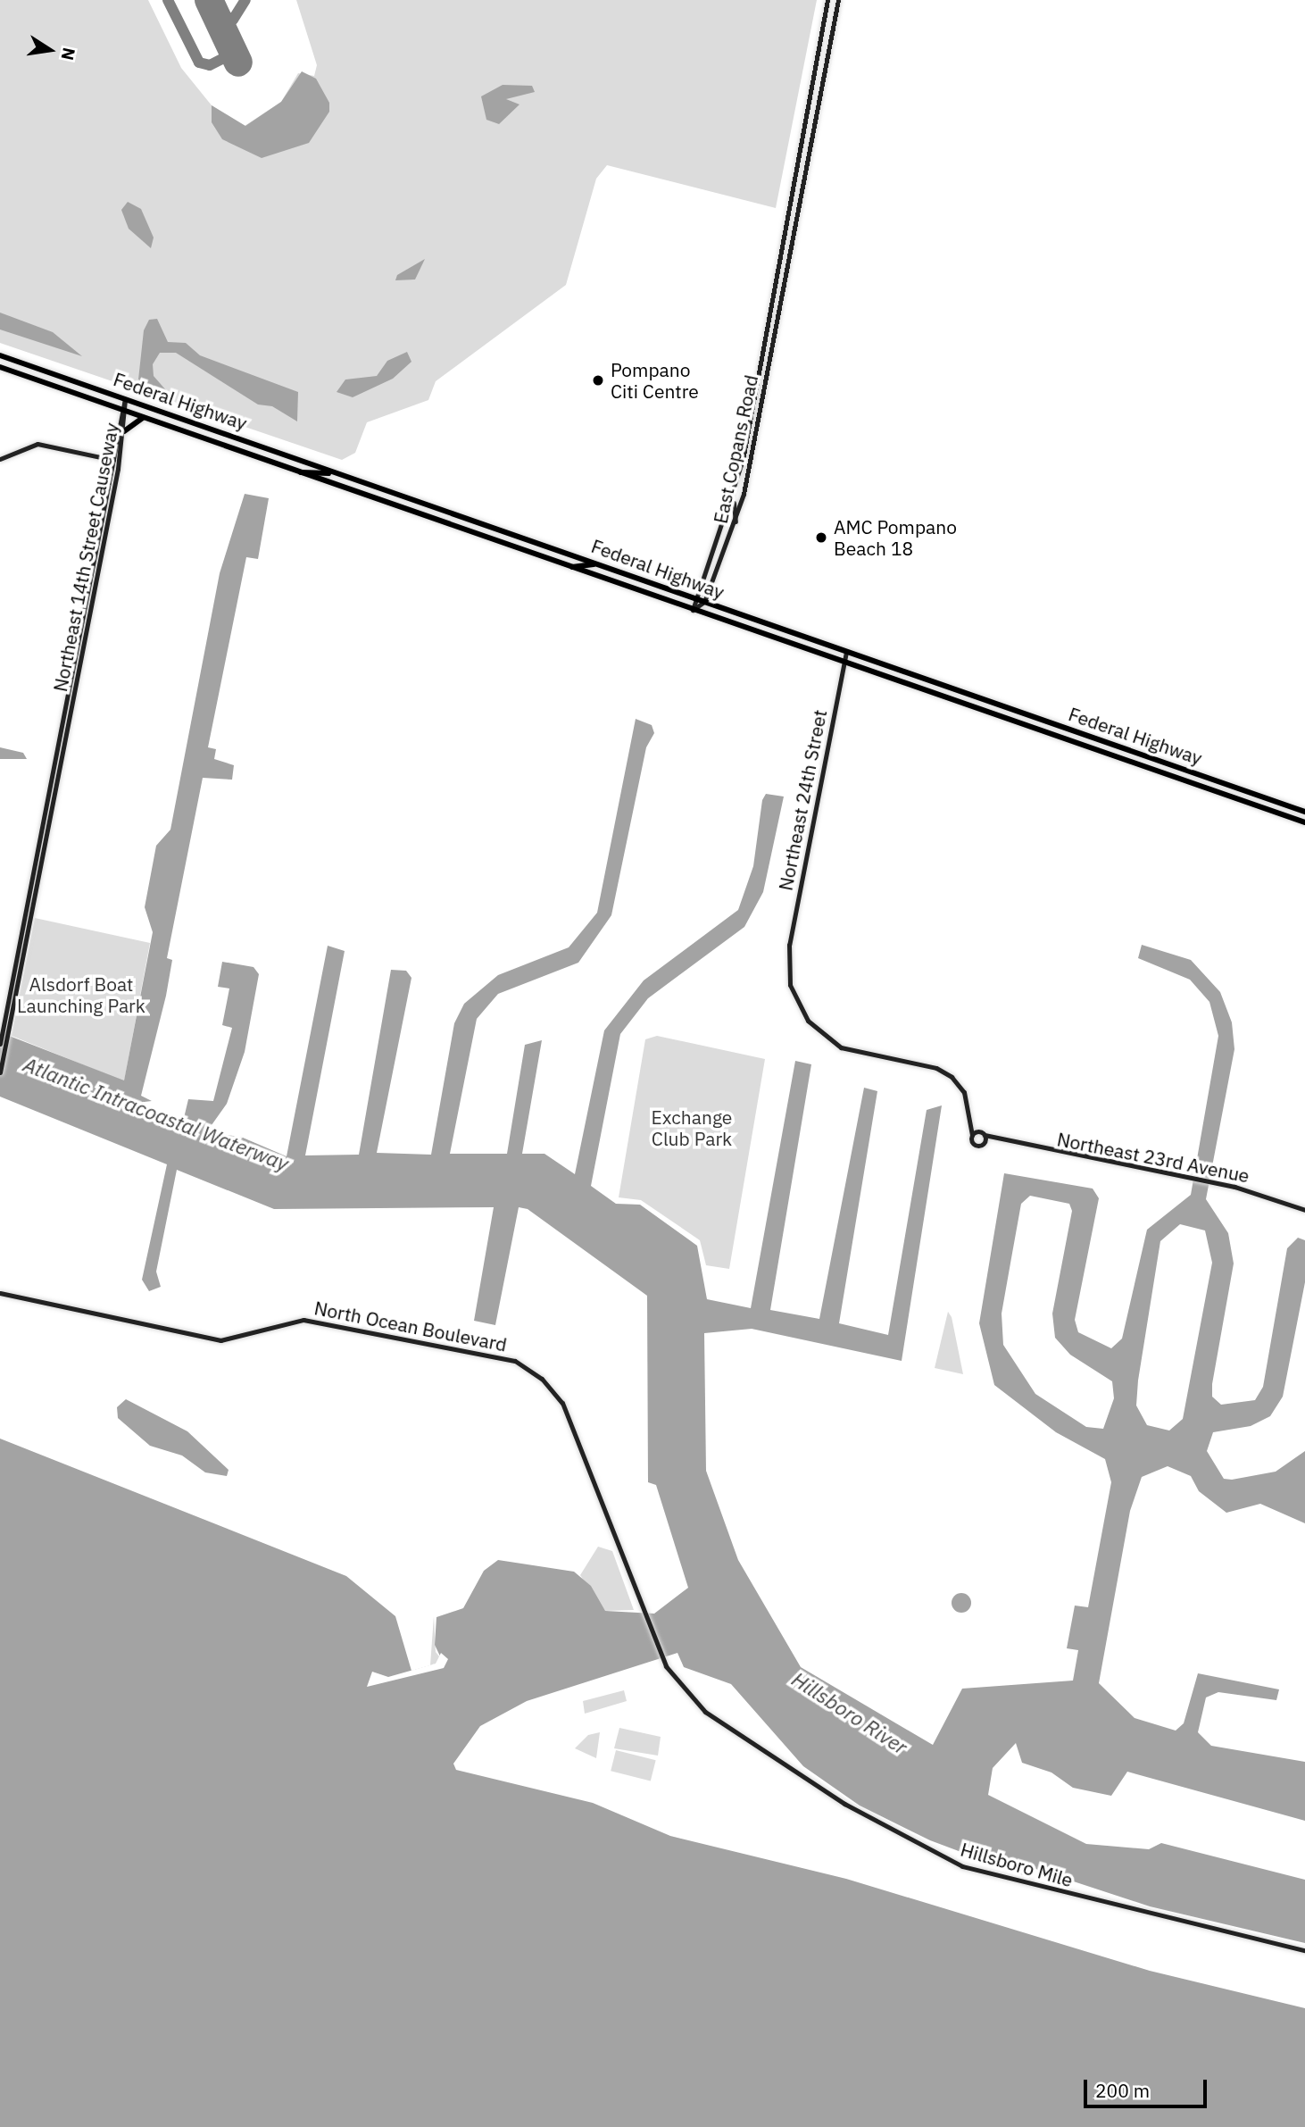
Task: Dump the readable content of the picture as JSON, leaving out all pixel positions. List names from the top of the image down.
{
  "streets": {
    "main road": [
      "Federal Highway",
      "East Copans Road",
      "Northeast 14th Street Causeway",
      "Northeast 24th Street",
      "Northeast 23rd Avenue",
      "North Ocean Boulevard",
      "Hillsboro Mile"
    ]
  },
  "crossings": [
    ["Federal Highway", "East Copans Road"],
    ["Federal Highway", "Northeast 14th Street Causeway"],
    ["Federal Highway", "Northeast 24th Street"],
    ["North Ocean Boulevard", "Hillsboro Mile"]
  ],
  "water": ["Atlantic Intracoastal Waterway", "Hillsboro River"],
  "parks": ["Alsdorf Boat Launching Park", "Exchange Club Park"],
  "places": ["Pompano Citi Centre", "AMC Pompano Beach 18"],
  "scale_bar": "200 m",
  "north": "right"
}
